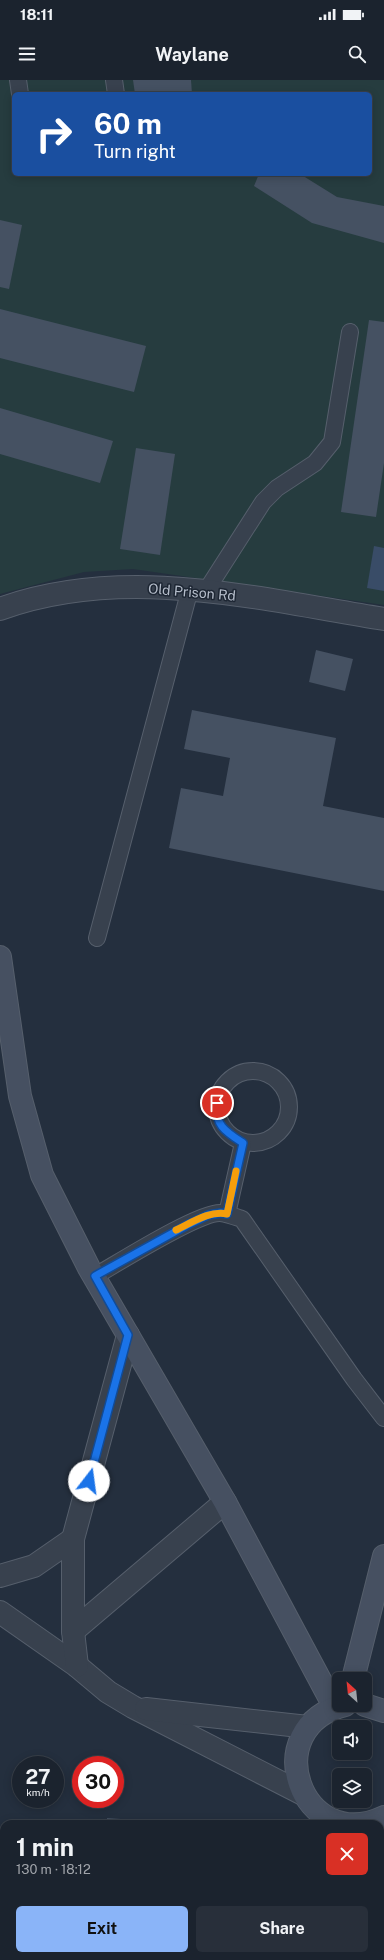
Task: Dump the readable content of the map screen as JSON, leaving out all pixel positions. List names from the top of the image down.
{
  "streets": {
    "street": ["Old Prison Rd"]
  },
  "north": "top left",
  "page": {
    "status": "18:11",
    "header": "Waylane",
    "turn": ["60 m", "Turn right"],
    "speed": "27 km/h",
    "limit": "30",
    "heading": ["1 min", "130 m · 18:12"],
    "buttons": ["Exit", "Share"]
  }
}
